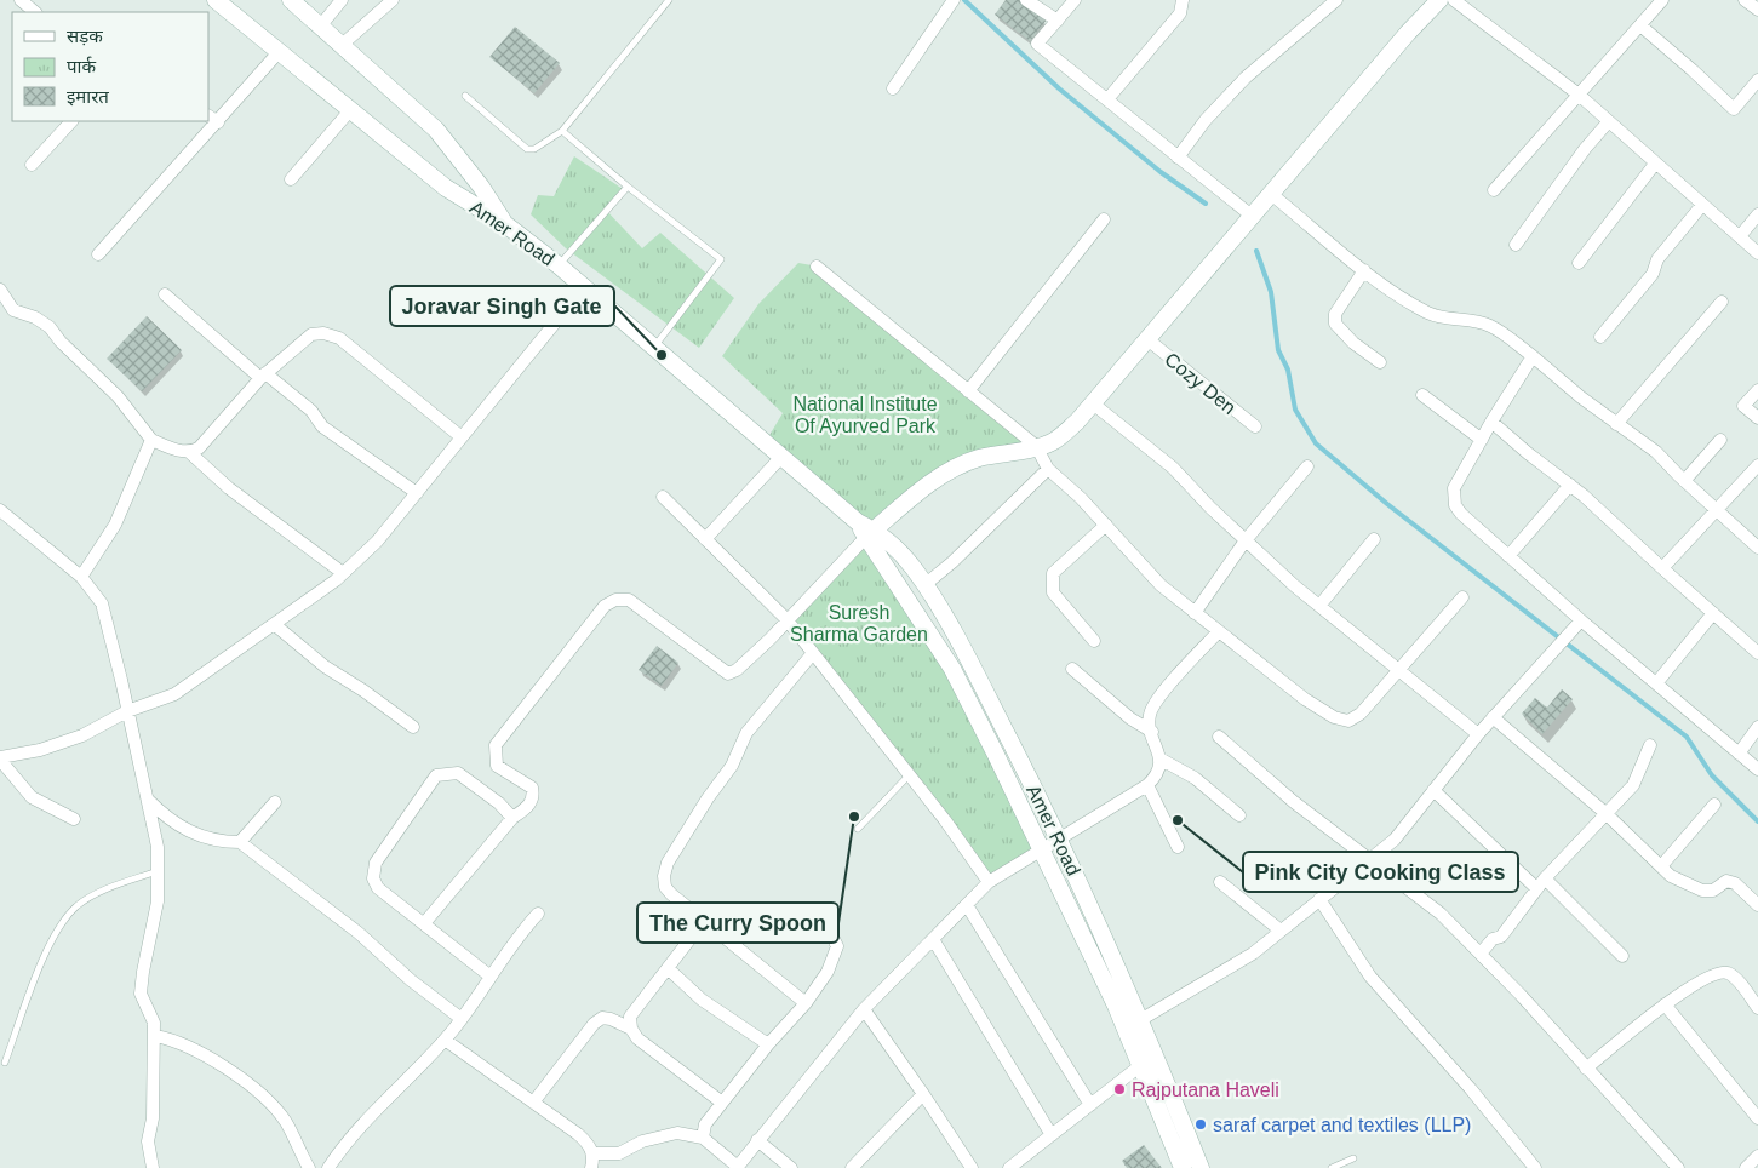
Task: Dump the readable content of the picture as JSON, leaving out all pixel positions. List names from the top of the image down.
{
  "streets": {
    "main road": ["Amer Road"],
    "street": ["Cozy Den"]
  },
  "parks": ["National Institute Of Ayurved Park", "Suresh Sharma Garden"],
  "places": [
    "Joravar Singh Gate",
    "The Curry Spoon",
    "Pink City Cooking Class",
    "Rajputana Haveli",
    "saraf carpet and textiles (LLP)"
  ],
  "legend": ["सड़क", "पार्क", "इमारत"]
}
